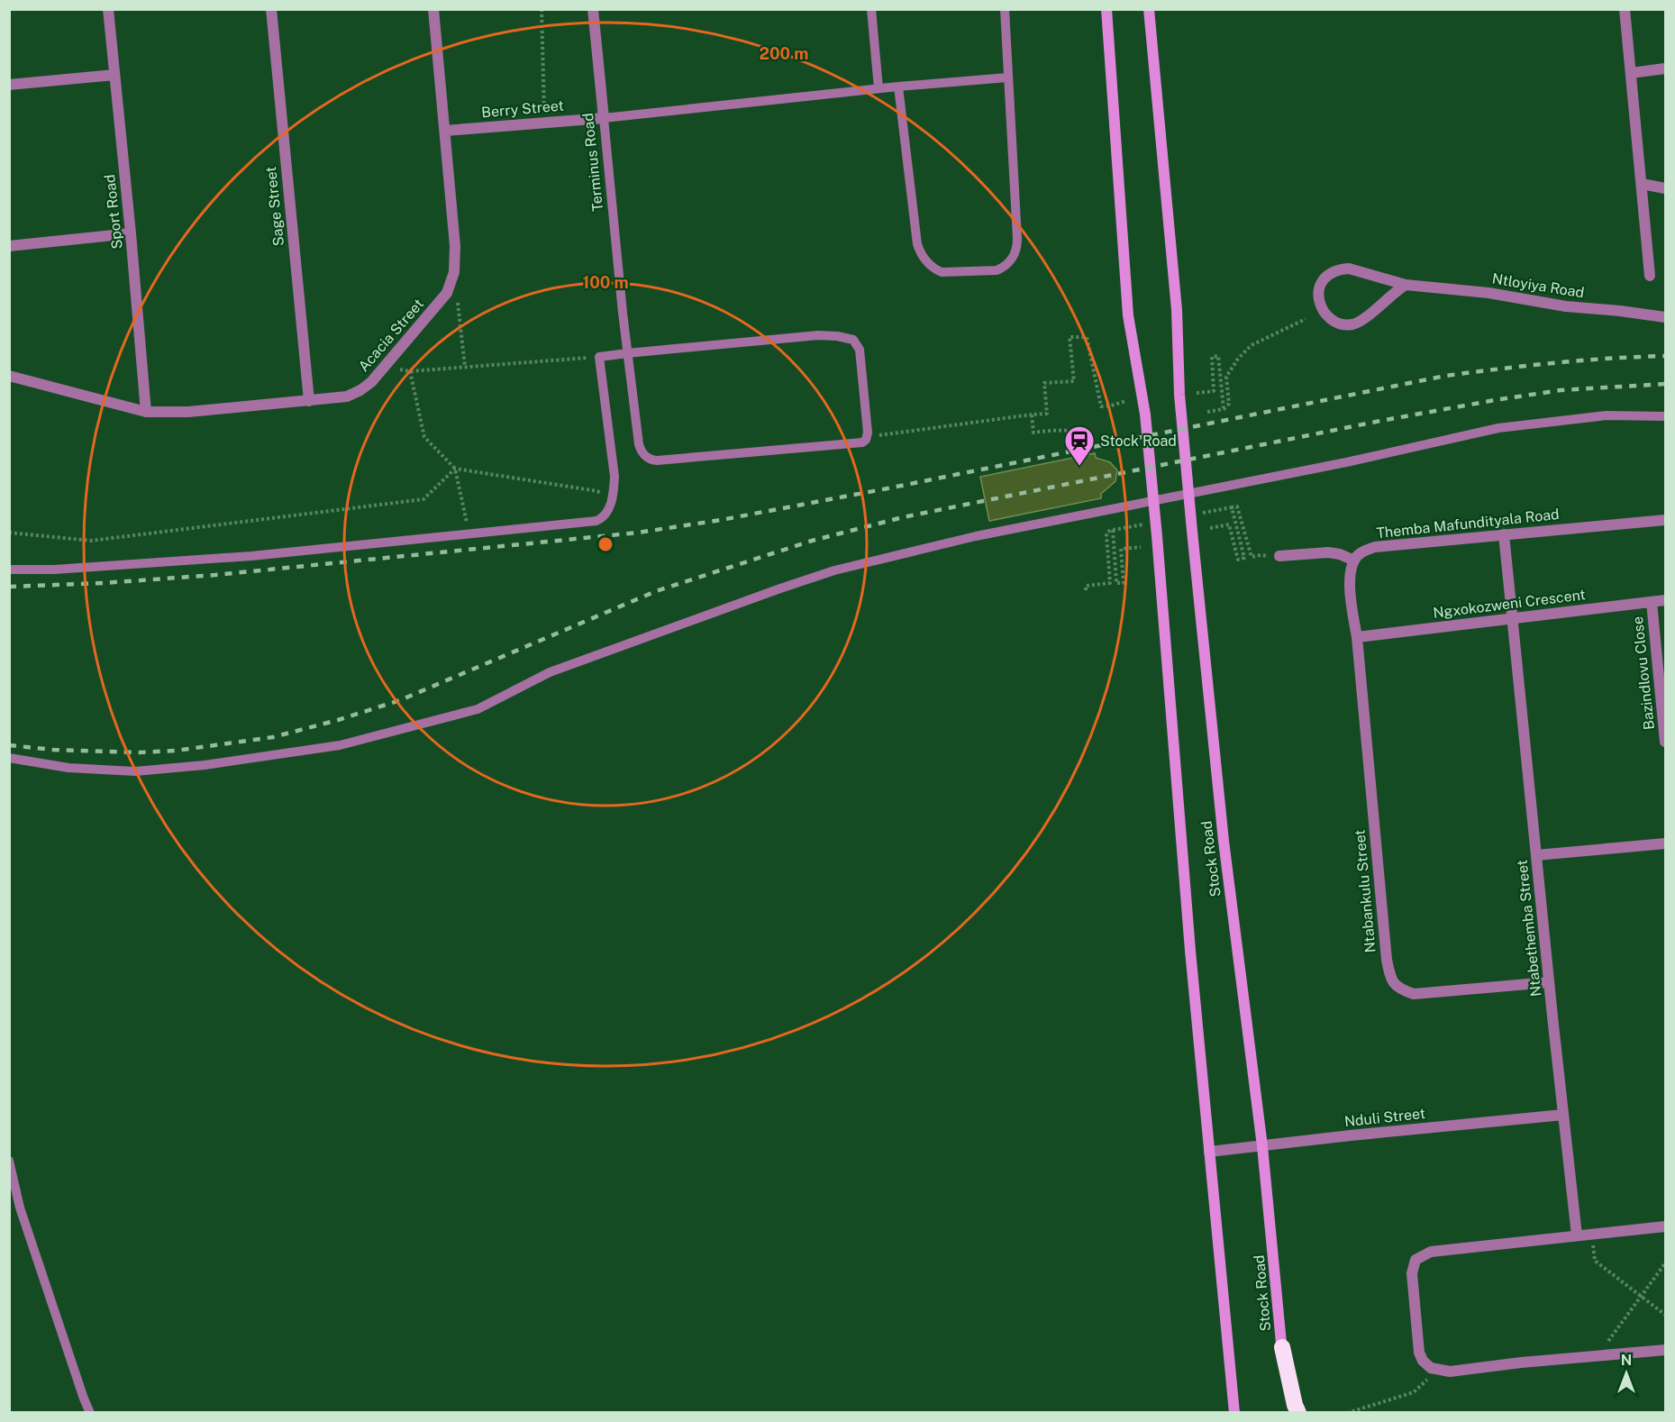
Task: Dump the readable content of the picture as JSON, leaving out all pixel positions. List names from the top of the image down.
{
  "streets": {
    "main road": ["Stock Road"],
    "street": [
      "Berry Street",
      "Terminus Road",
      "Sage Street",
      "Sport Road",
      "Ntloyiya Road",
      "Acacia Street",
      "Themba Mafundityala Road",
      "Ngxokozweni Crescent",
      "Bazindlovu Close",
      "Ntabankulu Street",
      "Ntabethemba Street",
      "Nduli Street"
    ]
  },
  "crossings": [
    ["Berry Street", "Terminus Road"],
    ["Berry Street", "Acacia Street"],
    ["Sage Street", "Acacia Street"],
    ["Sport Road", "Acacia Street"],
    ["Themba Mafundityala Road", "Ntabethemba Street"],
    ["Ngxokozweni Crescent", "Bazindlovu Close"],
    ["Ngxokozweni Crescent", "Ntabankulu Street"],
    ["Ngxokozweni Crescent", "Ntabethemba Street"],
    ["Stock Road", "Nduli Street"],
    ["Ntabankulu Street", "Ntabethemba Street"],
    ["Ntabethemba Street", "Nduli Street"]
  ],
  "places": {
    "station": ["Stock Road"]
  },
  "north": "top",
  "rings": ["200 m", "100 m"]
}
